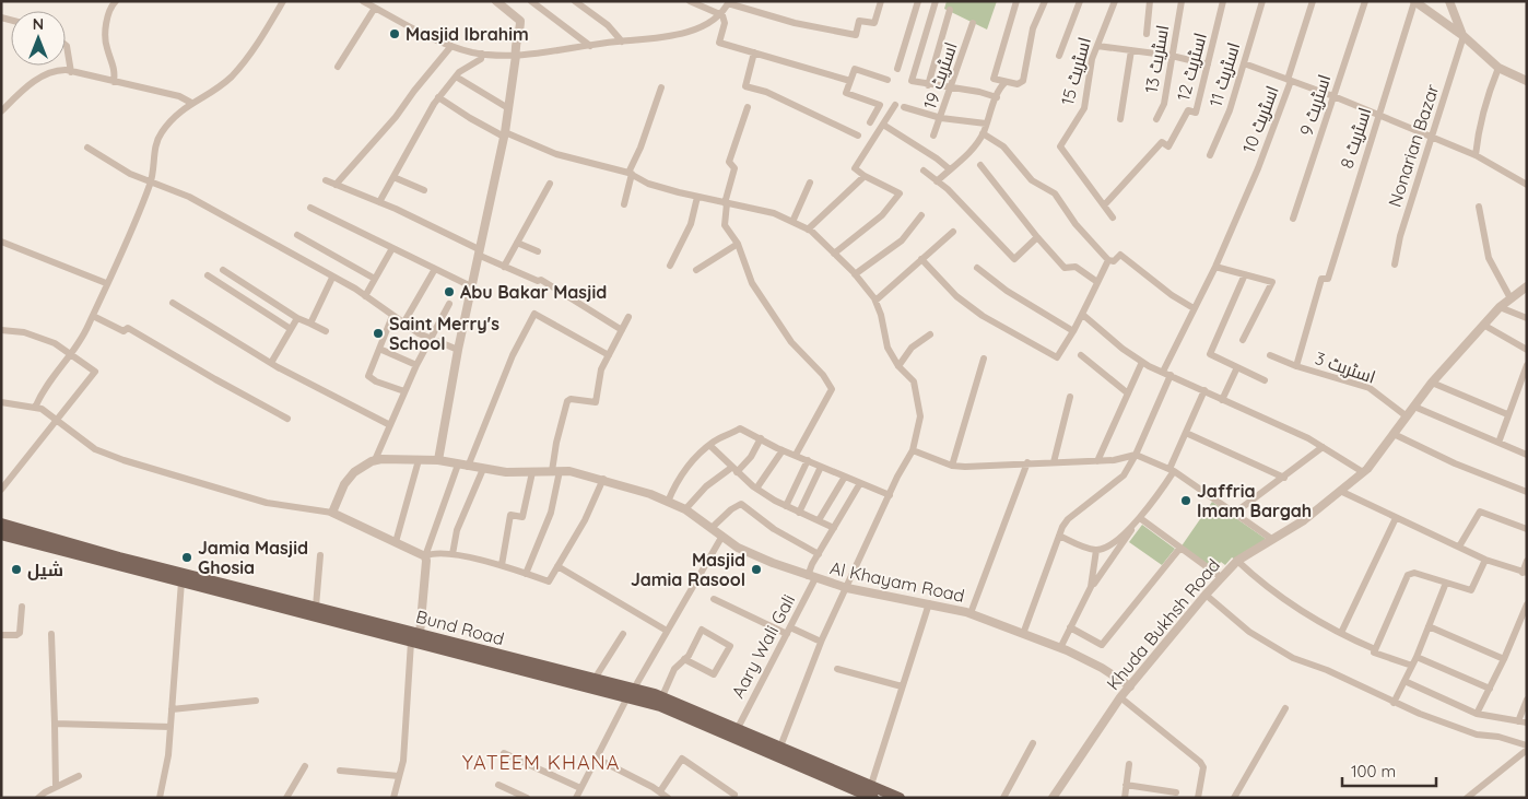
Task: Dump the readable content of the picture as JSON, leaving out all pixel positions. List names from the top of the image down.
{
  "streets": {
    "main road": ["Bund Road"],
    "street": [
      "اسٹریٹ 13",
      "اسٹریٹ 12",
      "اسٹریٹ 15",
      "اسٹریٹ 11",
      "اسٹریٹ 19",
      "اسٹریٹ 9",
      "اسٹریٹ 10",
      "اسٹریٹ 8",
      "Nonarian Bazar",
      "اسٹریٹ 3",
      "Al Khayam Road",
      "Khuda Bukhsh Road",
      "Aary Wali Gali"
    ]
  },
  "crossings": [
    ["اسٹریٹ 12", "اسٹریٹ 15"],
    ["اسٹریٹ 8", "اسٹریٹ 3"],
    ["اسٹریٹ 3", "Khuda Bukhsh Road"],
    ["Al Khayam Road", "Khuda Bukhsh Road"],
    ["Al Khayam Road", "Aary Wali Gali"],
    ["Bund Road", "Aary Wali Gali"]
  ],
  "districts": ["YATEEM KHANA"],
  "places": [
    "Masjid Ibrahim",
    "Abu Bakar Masjid",
    "Saint Merry's School",
    "Jaffria Imam Bargah",
    "Jamia Masjid Ghosia",
    "شیل",
    "Masjid Jamia Rasool"
  ],
  "scale_bar": "100 m",
  "north": "top"
}
